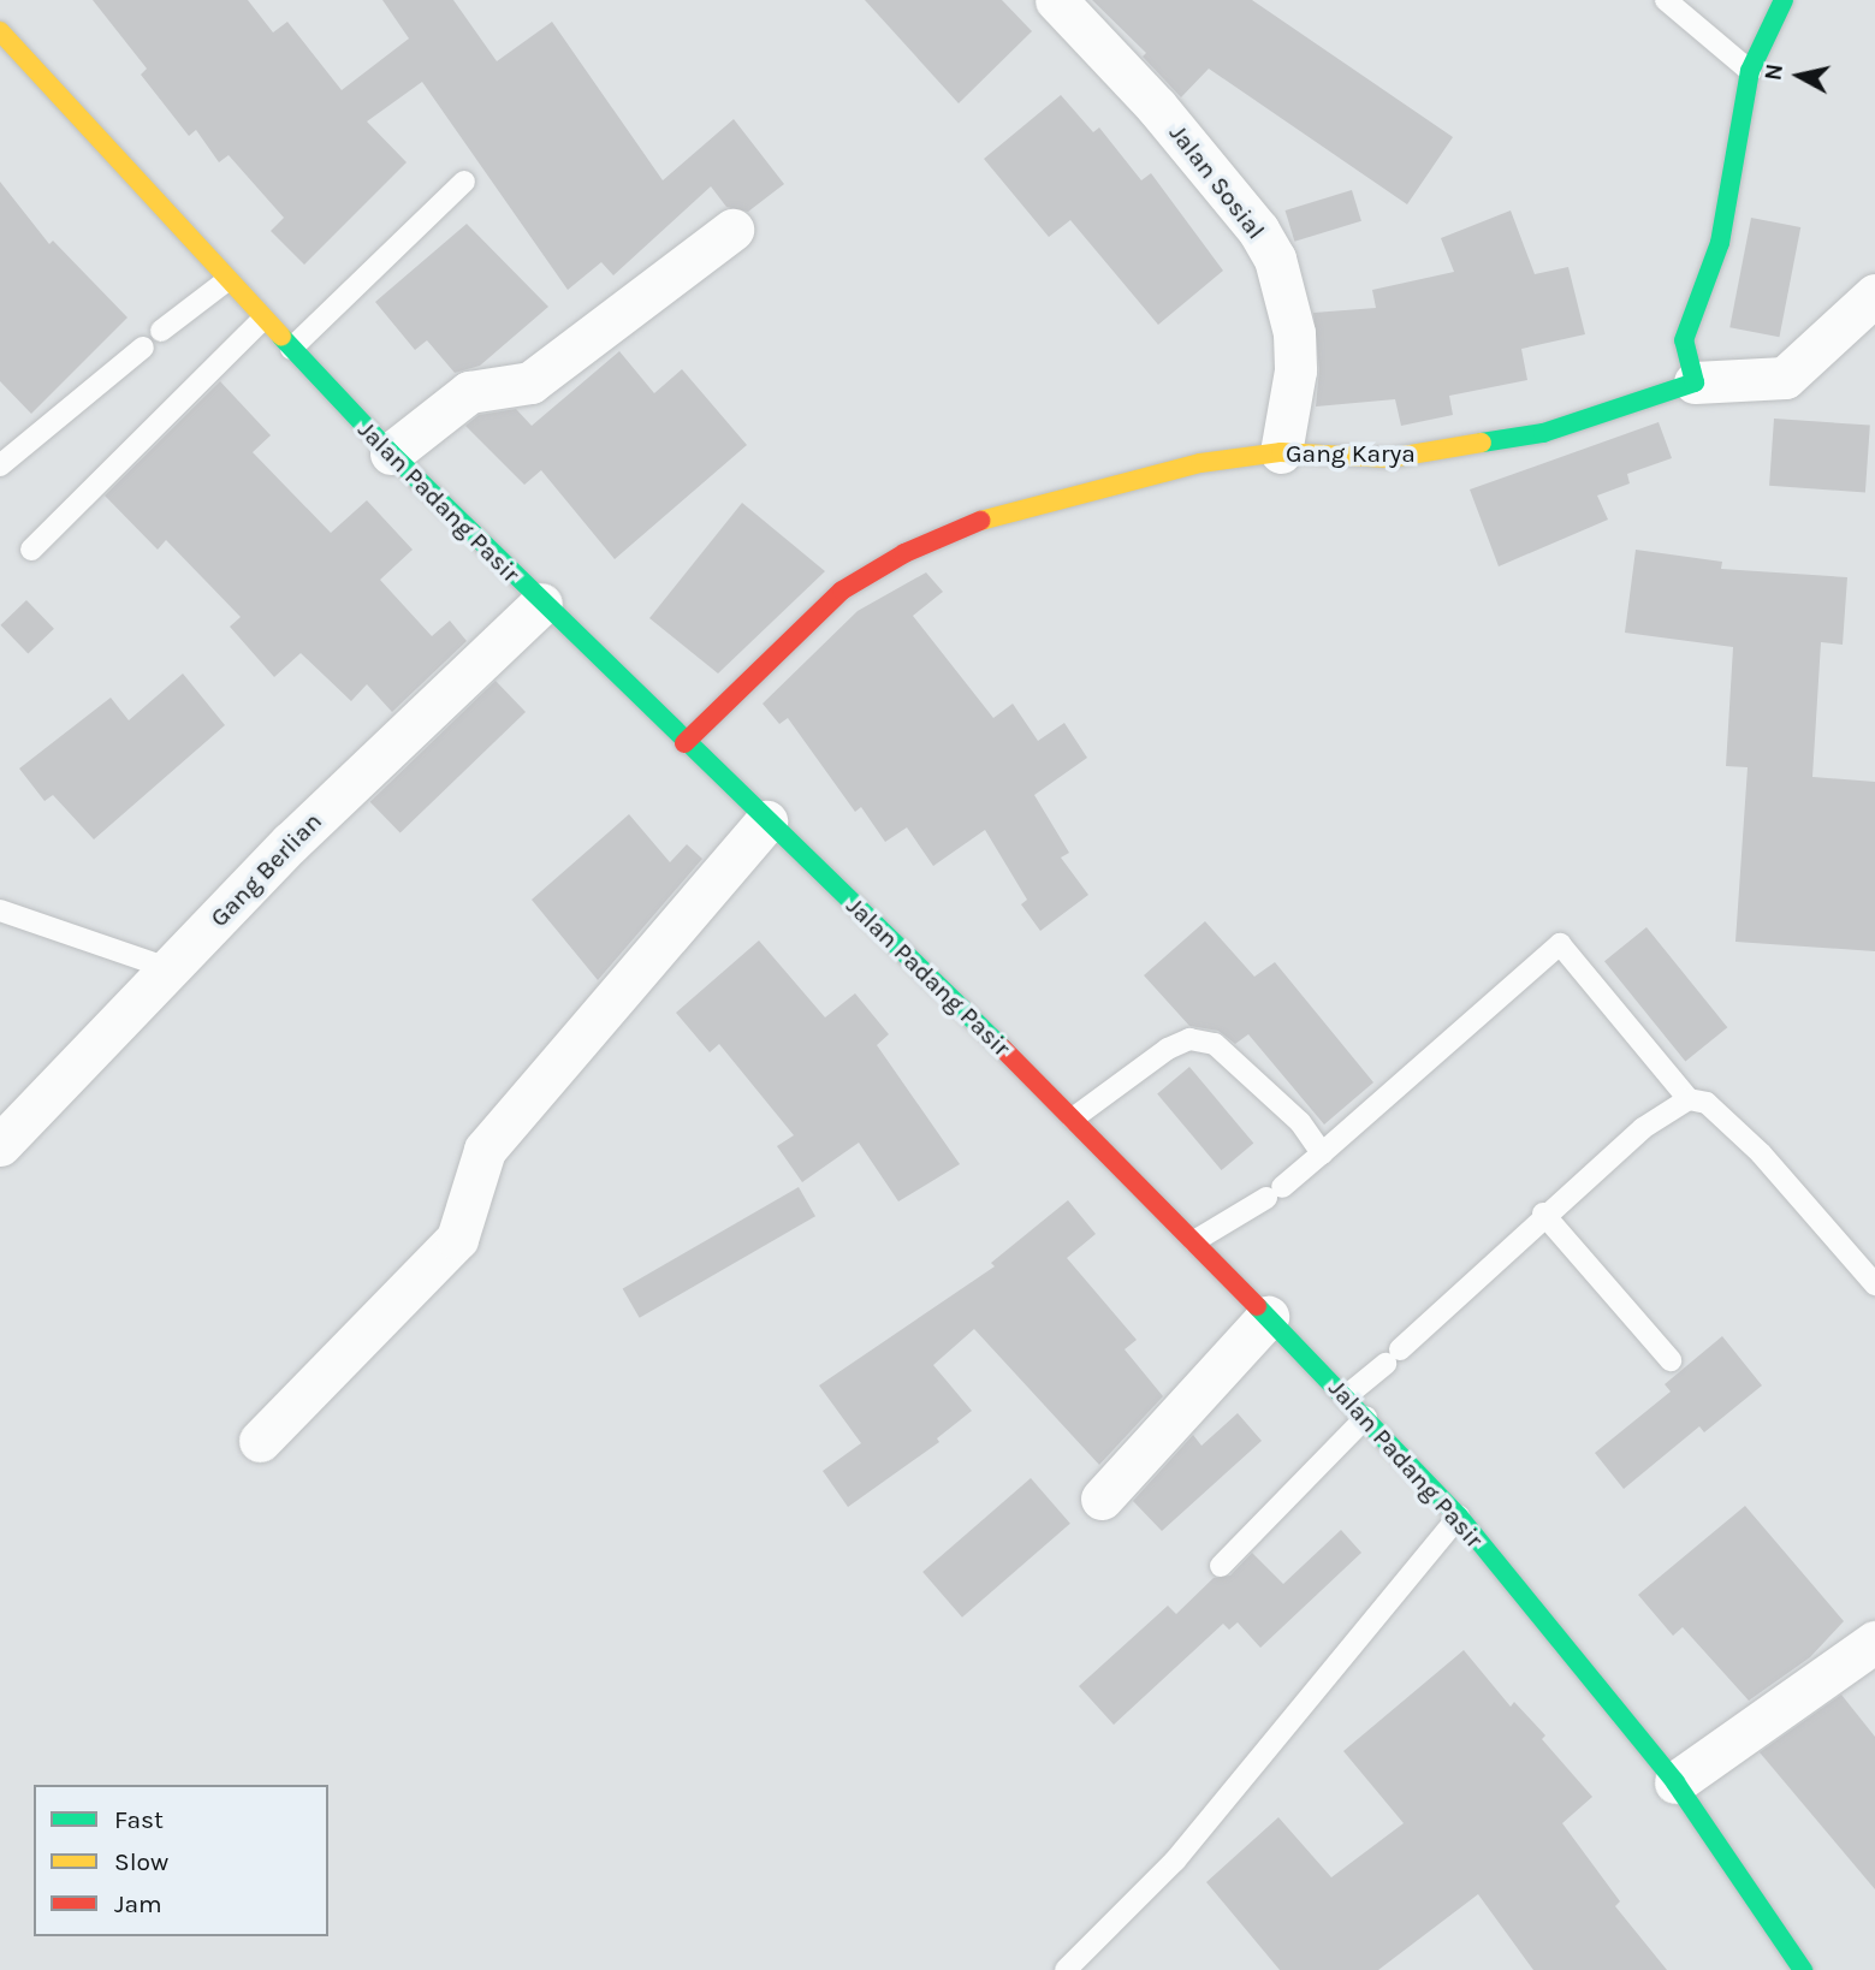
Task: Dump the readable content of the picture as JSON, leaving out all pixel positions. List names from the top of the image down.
{
  "streets": {
    "main road": ["Gang Karya", "Jalan Padang Pasir"],
    "street": ["Jalan Sosial", "Gang Berlian"]
  },
  "crossings": [
    ["Jalan Sosial", "Gang Karya"],
    ["Gang Karya", "Jalan Padang Pasir"],
    ["Jalan Padang Pasir", "Gang Berlian"]
  ],
  "legend": ["Fast", "Slow", "Jam"],
  "north": "left"
}
